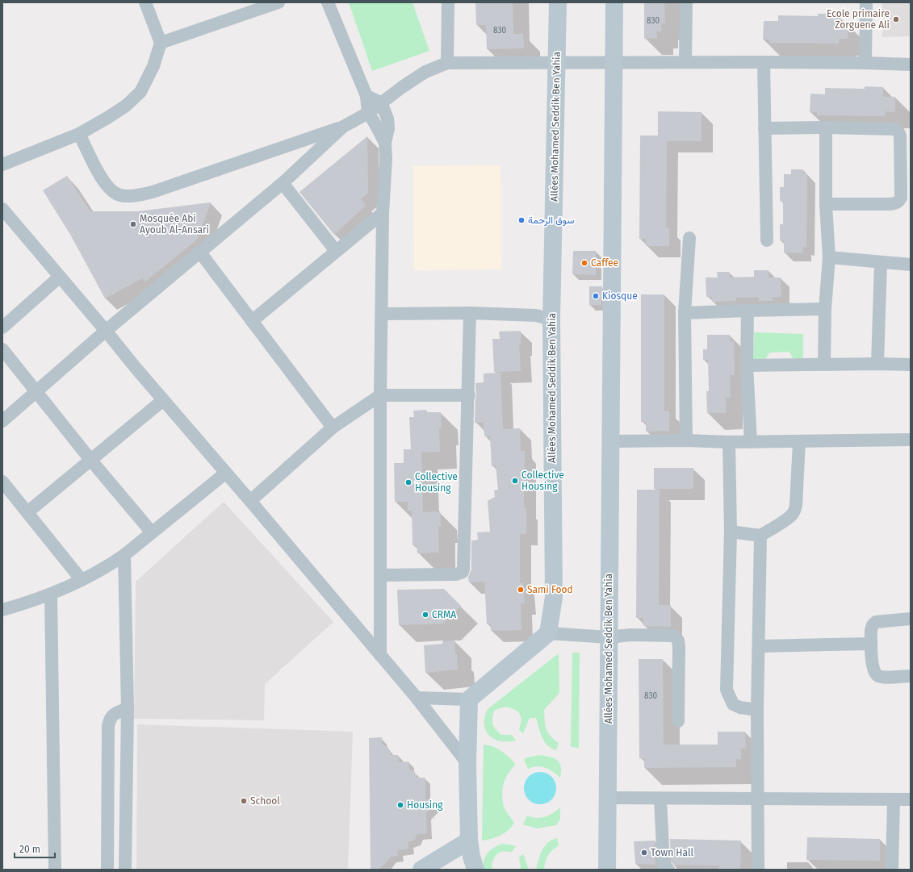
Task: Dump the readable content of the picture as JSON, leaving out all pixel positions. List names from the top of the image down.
{
  "streets": {
    "street": ["Allées Mohamed Seddik Ben Yahia"]
  },
  "places": [
    "Ecole primaire Zorguene Ali",
    "سوق الرحمة",
    "Mosquée Abi Ayoub Al-Ansari",
    "Caffee",
    "Kiosque",
    "Collective Housing",
    "ِCollective Housing",
    "Sami Food",
    "CRMA",
    "School",
    "Housing",
    "Town Hall"
  ],
  "house_numbers": ["830", "830", "830"],
  "scale_bar": "20 m"
}
